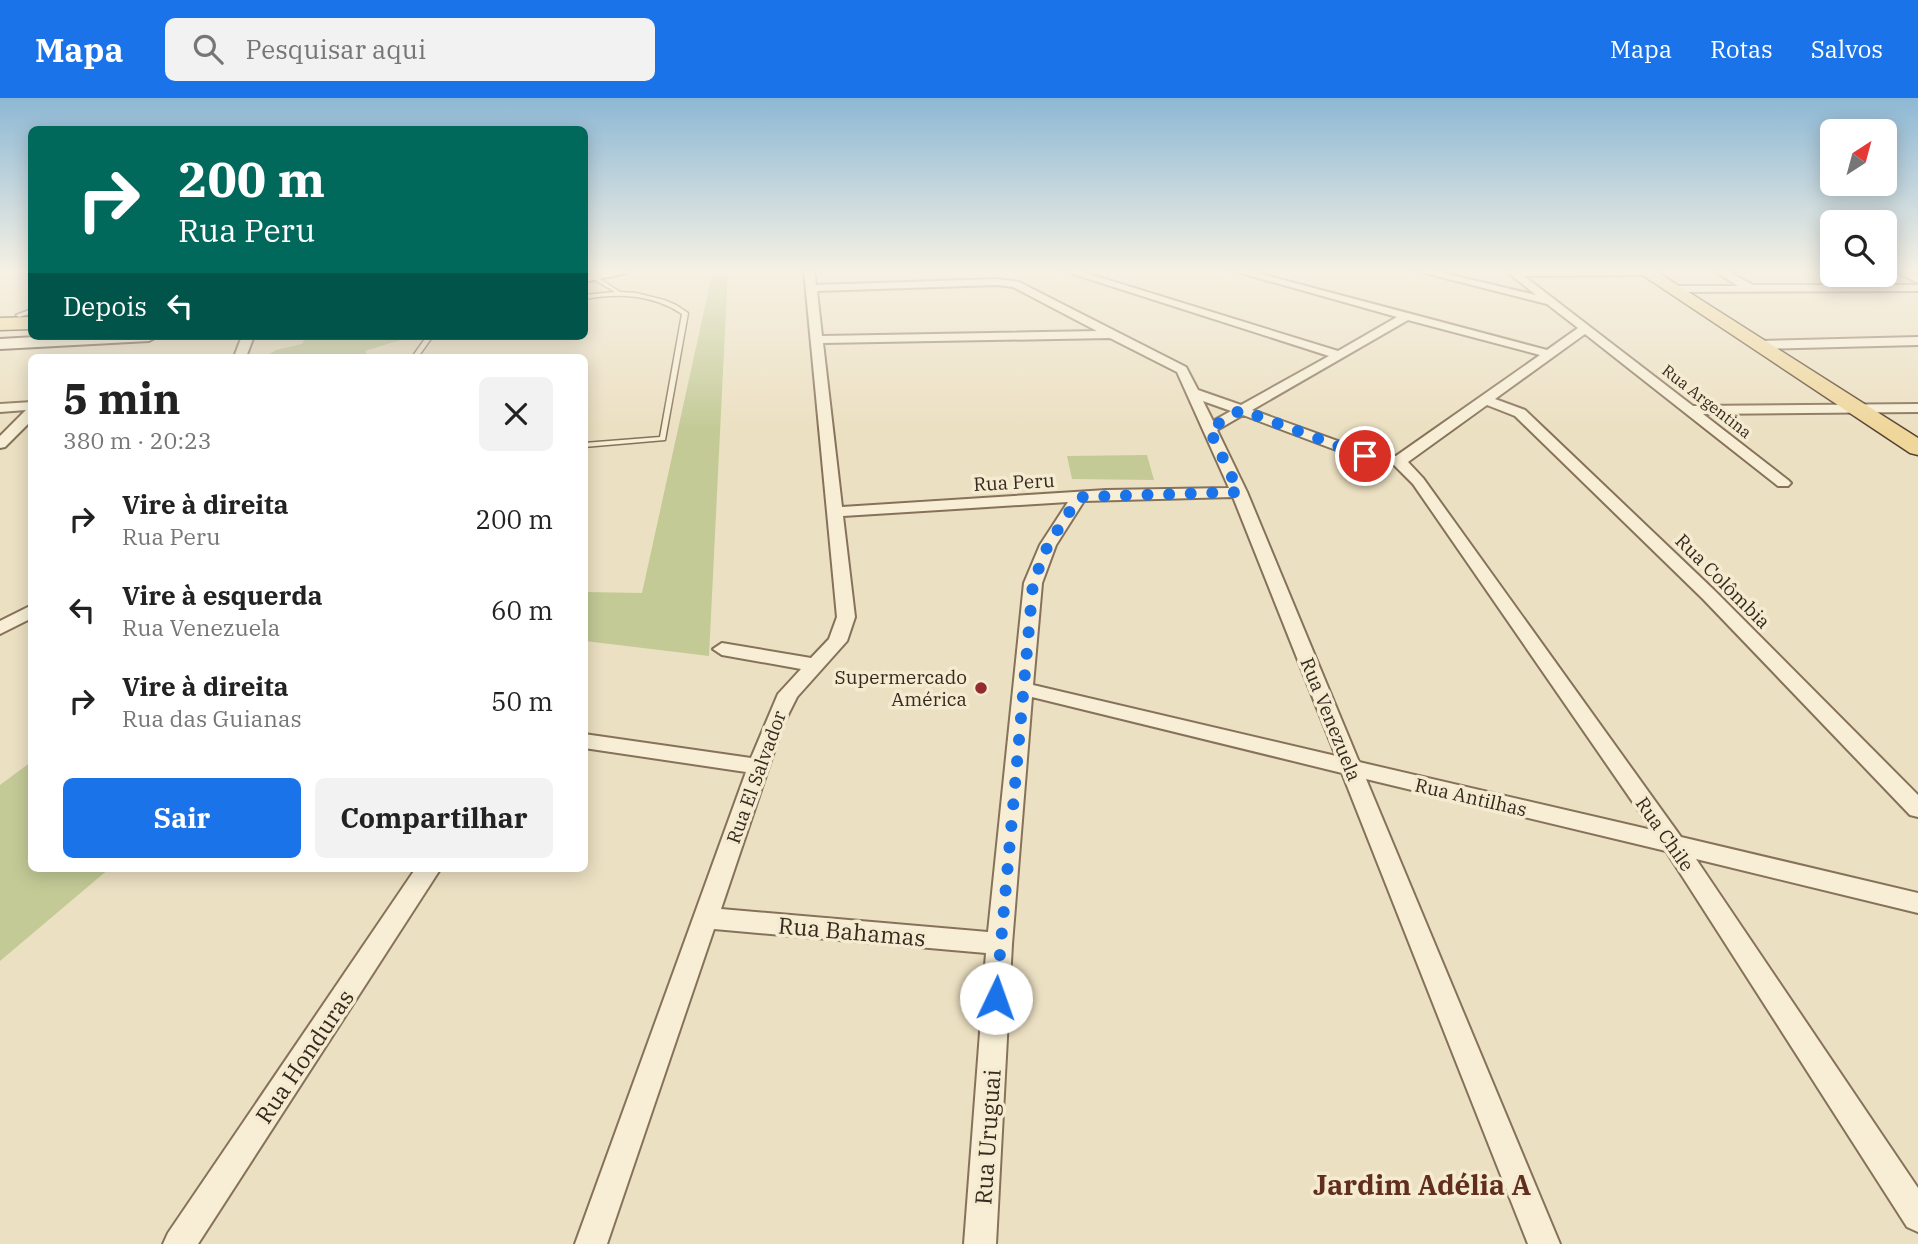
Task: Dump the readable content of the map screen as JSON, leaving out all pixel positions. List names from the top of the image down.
{
  "streets": {
    "street": [
      "Rua Argentina",
      "Rua Peru",
      "Rua Colômbia",
      "Rua Venezuela",
      "Rua El Salvador",
      "Rua Antilhas",
      "Rua Chile",
      "Rua Bahamas",
      "Rua Honduras",
      "Rua Uruguai"
    ]
  },
  "crossings": [
    ["Rua Peru", "Rua Venezuela"],
    ["Rua Peru", "Rua El Salvador"],
    ["Rua Peru", "Rua Uruguai"],
    ["Rua Venezuela", "Rua Antilhas"],
    ["Rua El Salvador", "Rua Bahamas"],
    ["Rua Antilhas", "Rua Chile"],
    ["Rua Antilhas", "Rua Uruguai"],
    ["Rua Bahamas", "Rua Uruguai"]
  ],
  "districts": ["Jardim Adélia A"],
  "places": ["Supermercado América"],
  "north": "top right",
  "page": {
    "header": "Mapa",
    "search": "Pesquisar aqui",
    "nav": ["Mapa", "Rotas", "Salvos"],
    "turn": ["200 m", "Rua Peru"],
    "then": "Depois",
    "heading": ["5 min", "380 m · 20:23"],
    "list": [
      {
        "name": "Vire à direita",
        "note": "Rua Peru",
        "value": "200 m"
      },
      {
        "name": "Vire à esquerda",
        "note": "Rua Venezuela",
        "value": "60 m"
      },
      {
        "name": "Vire à direita",
        "note": "Rua das Guianas",
        "value": "50 m"
      }
    ],
    "buttons": ["Sair", "Compartilhar"]
  }
}
